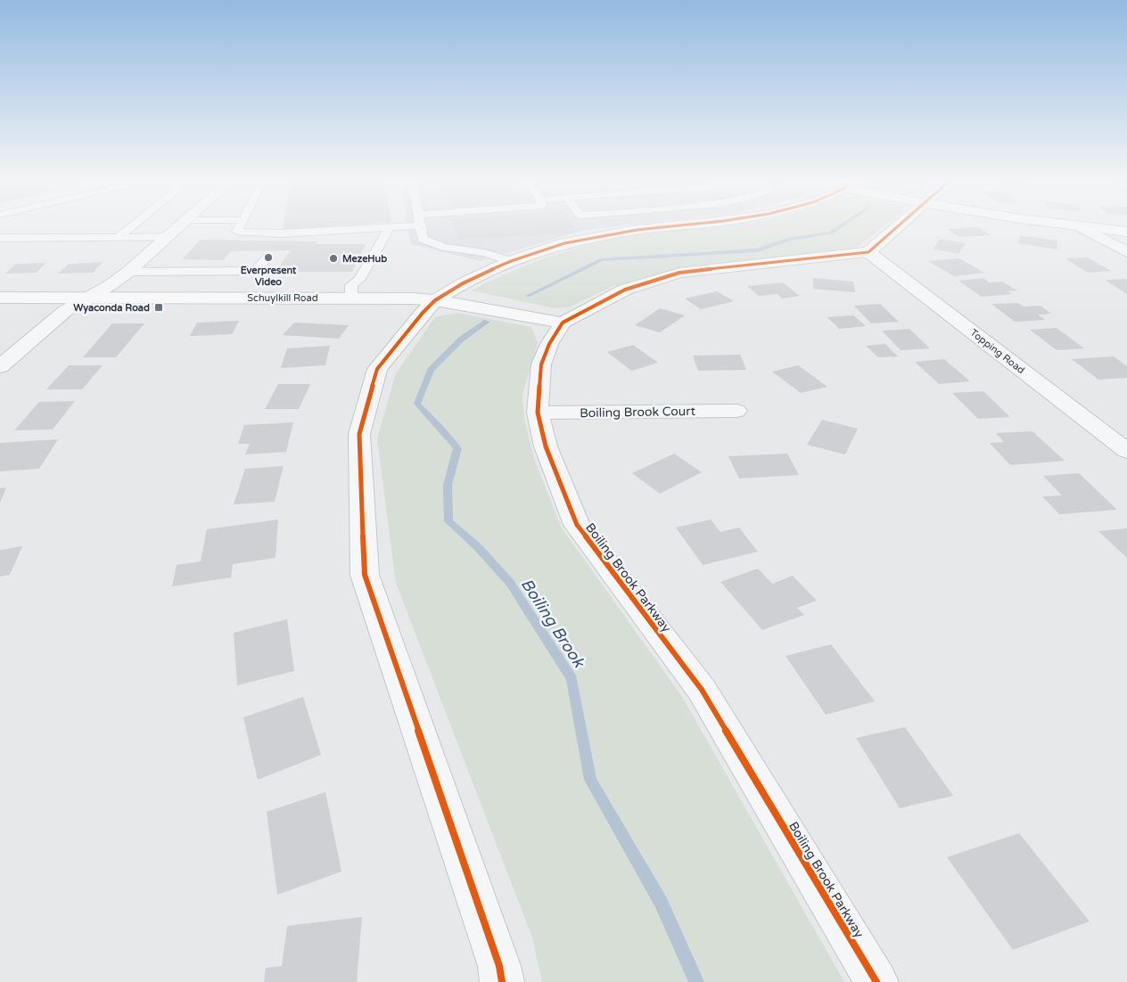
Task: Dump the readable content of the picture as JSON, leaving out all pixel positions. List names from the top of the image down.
{
  "streets": {
    "street": [
      "Schuylkill Road",
      "Topping Road",
      "Boiling Brook Court",
      "Boiling Brook Parkway"
    ]
  },
  "crossings": [
    ["Schuylkill Road", "Boiling Brook Parkway"],
    ["Boiling Brook Court", "Boiling Brook Parkway"]
  ],
  "water": ["Boiling Brook"],
  "places": {
    "other": ["Everpresent Video", "MezeHub"],
    "transit": ["Wyaconda Road"]
  }
}
